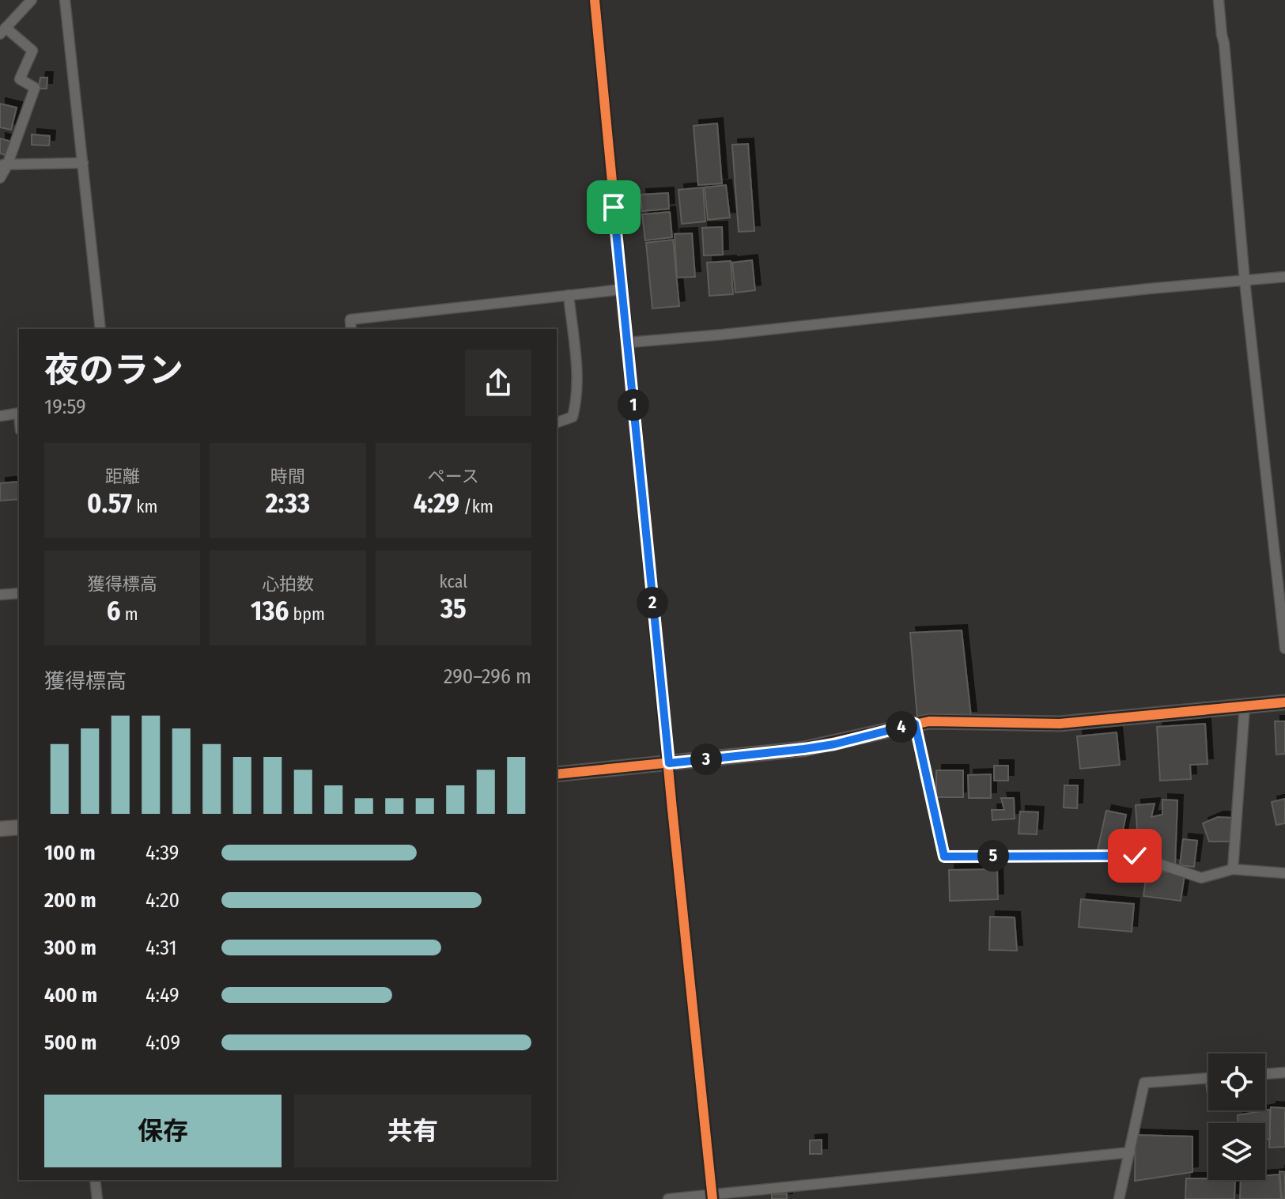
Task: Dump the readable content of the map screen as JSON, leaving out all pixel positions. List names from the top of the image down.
{
  "page": {
    "heading": ["夜のラン", "19:59"],
    "pins": [
      "1",
      "2",
      "4",
      "3",
      "5"
    ],
    "stats": [
      ["距離", "0.57 km"],
      ["時間", "2:33"],
      ["ペース", "4:29 /km"],
      ["獲得標高", "6 m"],
      ["心拍数", "136 bpm"],
      ["kcal", "35"]
    ],
    "chart": ["獲得標高", "290–296 m"],
    "list": [
      {
        "name": "100 m",
        "note": "4:39"
      },
      {
        "name": "200 m",
        "note": "4:20"
      },
      {
        "name": "300 m",
        "note": "4:31"
      },
      {
        "name": "400 m",
        "note": "4:49"
      },
      {
        "name": "500 m",
        "note": "4:09"
      }
    ],
    "buttons": ["保存", "共有"]
  }
}
